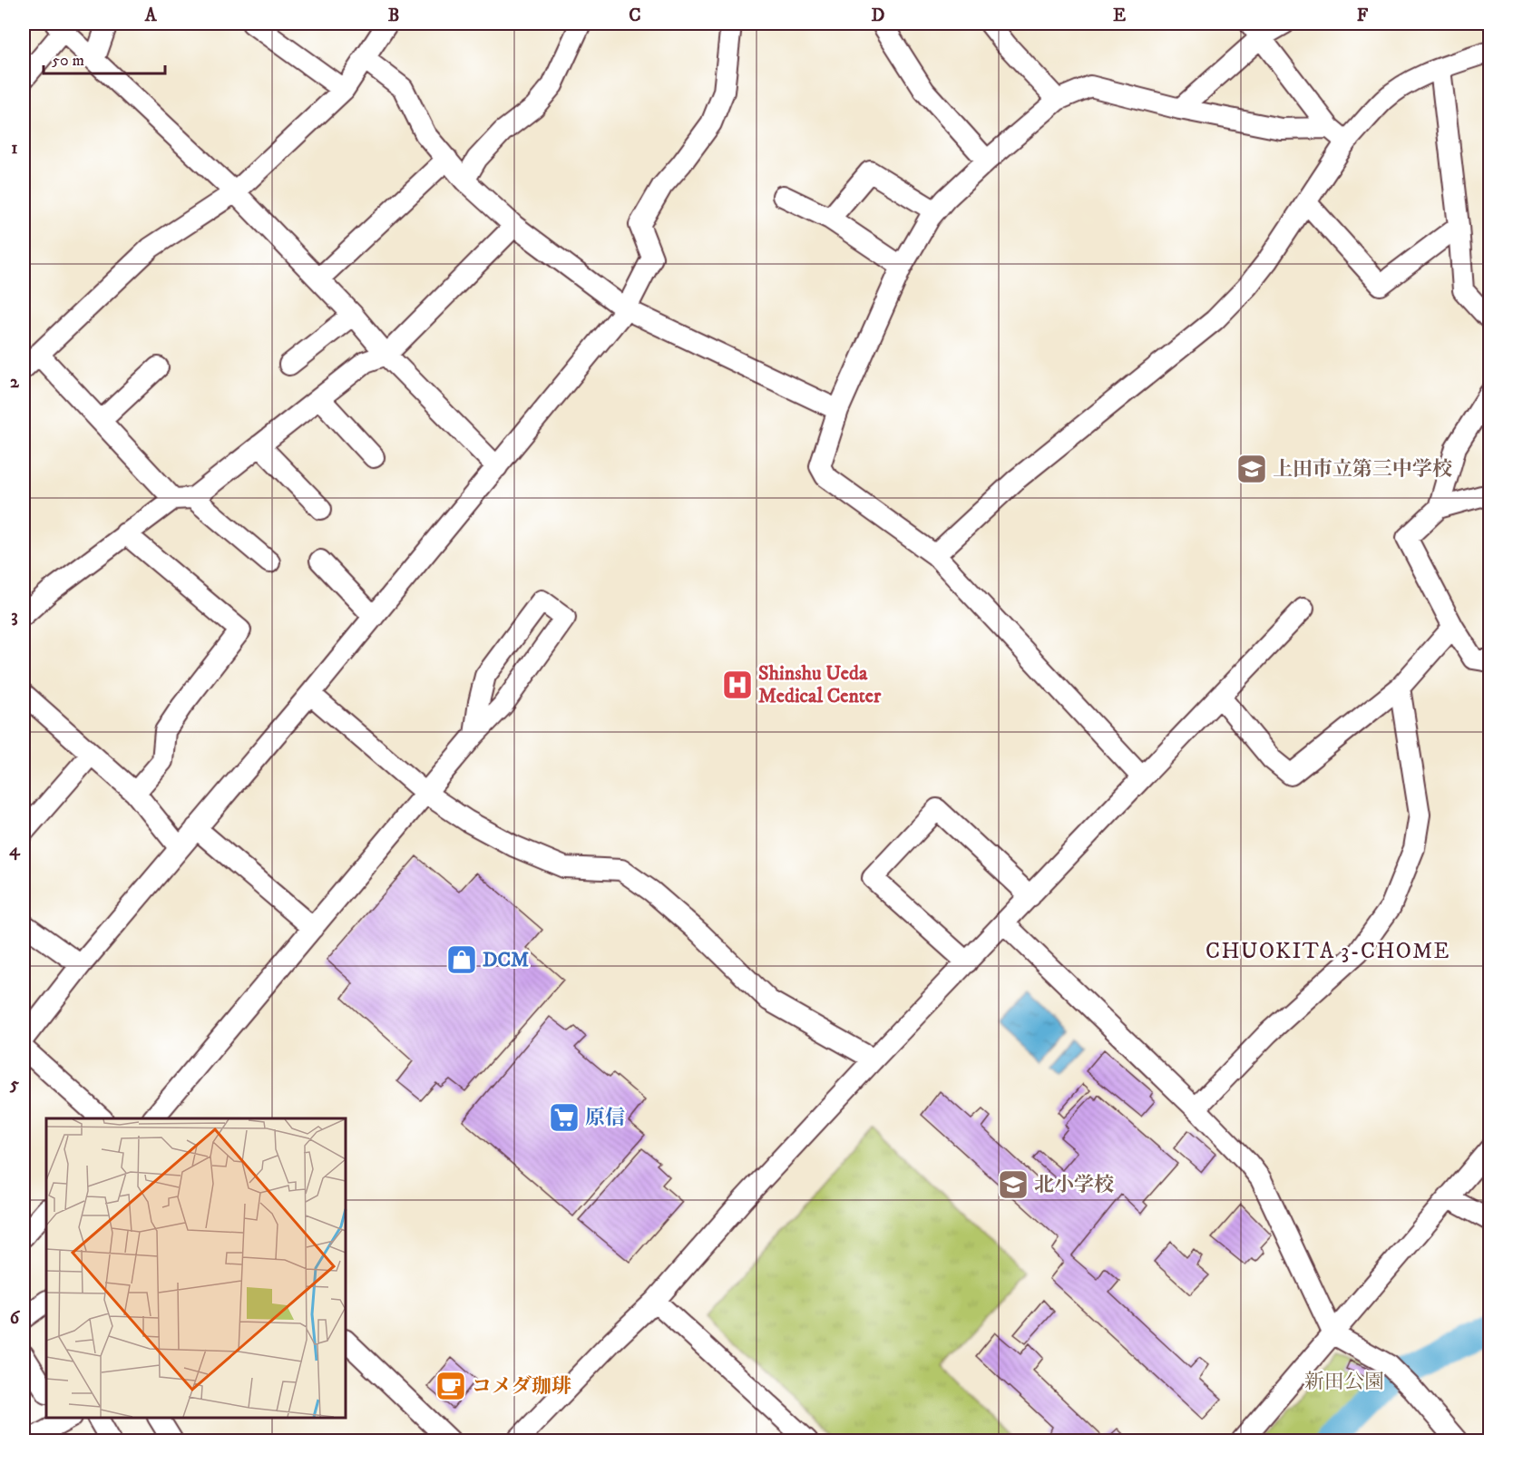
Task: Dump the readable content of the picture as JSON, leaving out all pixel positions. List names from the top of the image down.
{
  "districts": ["CHUOKITA 3-CHOME"],
  "parks": ["新田公園"],
  "places": {
    "school or university": ["上田市立第三中学校", "北小学校"],
    "hospital": ["Shinshu Ueda Medical Center"],
    "shop": ["DCM"],
    "supermarket": ["原信"],
    "cafe": ["コメダ珈琲"]
  },
  "scale_bar": "50 m",
  "grid": {
    "columns": [
      "A",
      "B",
      "C",
      "D",
      "E",
      "F"
    ],
    "rows": [
      "1",
      "2",
      "3",
      "4",
      "5",
      "6"
    ]
  }
}
